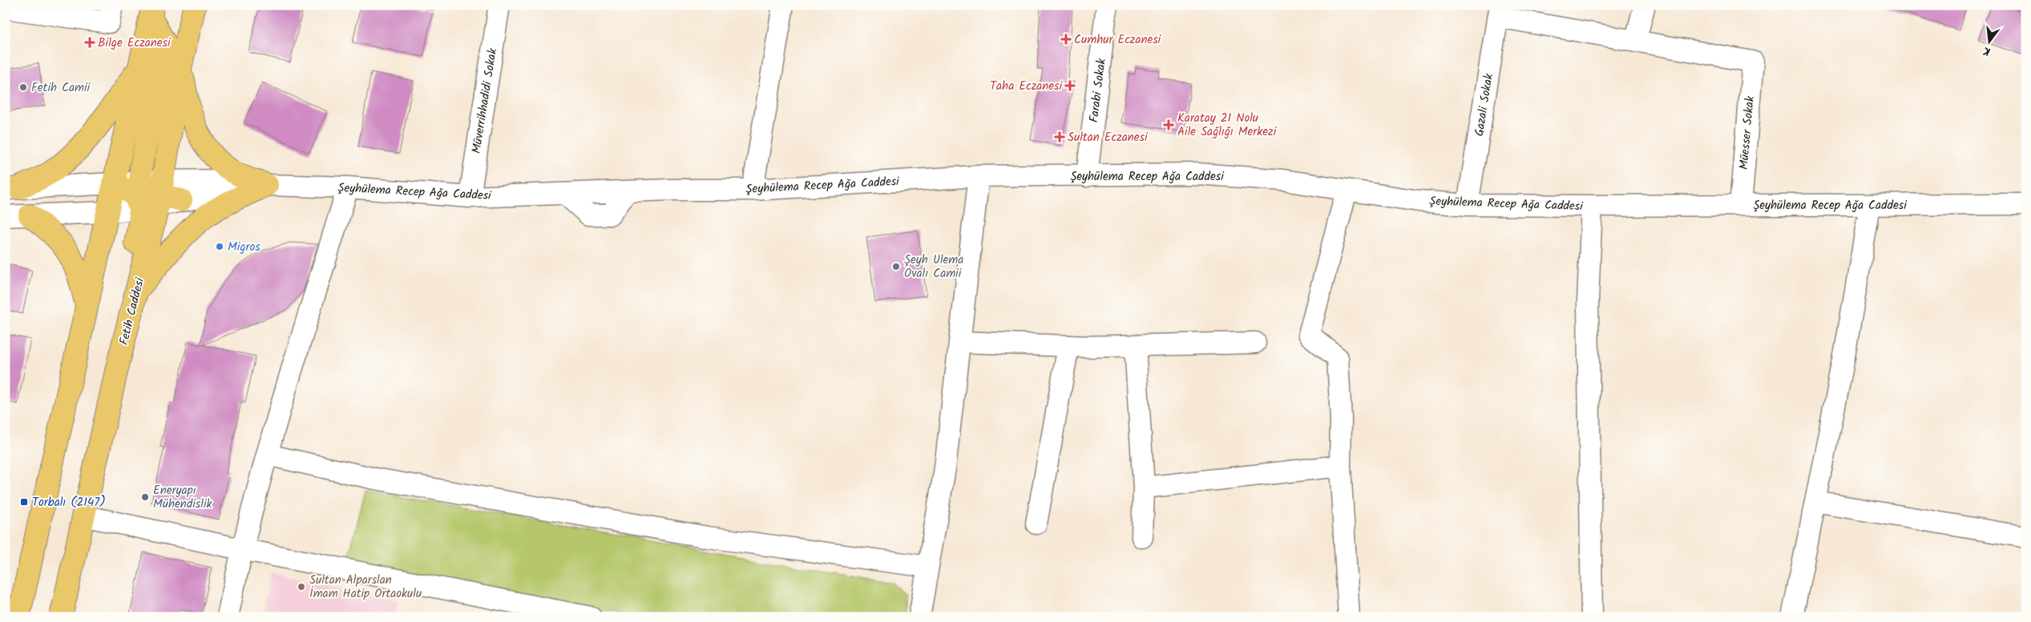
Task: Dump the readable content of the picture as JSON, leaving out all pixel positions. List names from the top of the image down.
{
  "streets": {
    "main road": ["Fetih Caddesi"],
    "street": [
      "Farabi Sokak",
      "Müverrihhadidi Sokak",
      "Gazali Sokak",
      "Müesser Sokak",
      "Şeyhülema Recep Ağa Caddesi"
    ]
  },
  "crossings": [
    ["Farabi Sokak", "Şeyhülema Recep Ağa Caddesi"],
    ["Müverrihhadidi Sokak", "Şeyhülema Recep Ağa Caddesi"],
    ["Gazali Sokak", "Şeyhülema Recep Ağa Caddesi"],
    ["Müesser Sokak", "Şeyhülema Recep Ağa Caddesi"],
    ["Şeyhülema Recep Ağa Caddesi", "Fetih Caddesi"]
  ],
  "places": {
    "health": [
      "Cumhur Eczanesi",
      "Bilge Eczanesi",
      "Taha Eczanesi",
      "Karatay 21 Nolu Aile Sağlığı Merkezi",
      "Sultan Eczanesi"
    ],
    "other": [
      "Fetih Camii",
      "Migros",
      "Şeyh Ulema Ovalı Camii",
      "Eneryapı Mühendislik",
      "Sultan Alparslan İmam Hatip Ortaokulu"
    ],
    "transit": ["Torbalı (2147)"]
  },
  "north": "bottom"
}
